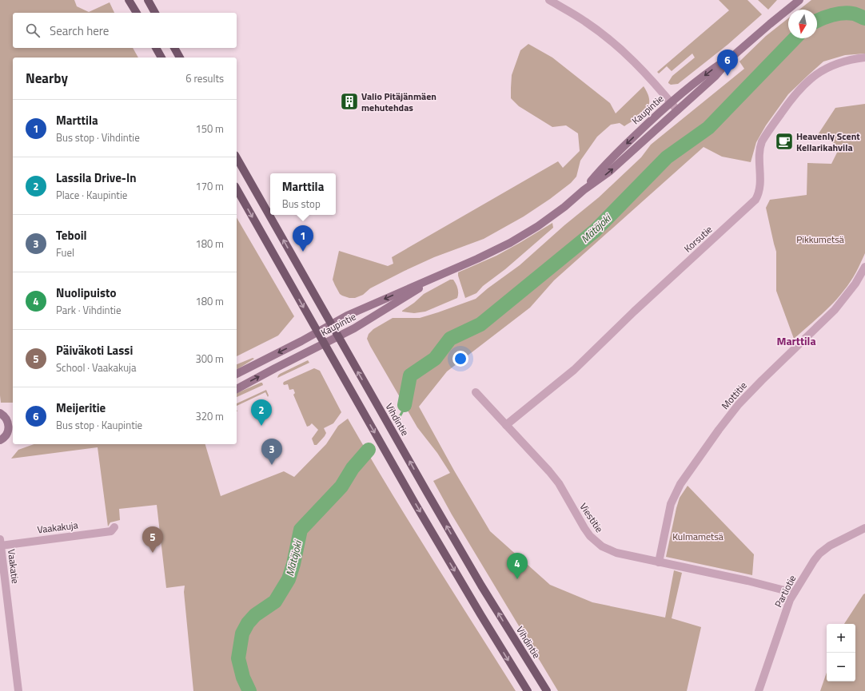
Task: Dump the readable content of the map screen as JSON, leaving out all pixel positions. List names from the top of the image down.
{
  "streets": {
    "main road": ["Kaupintie", "Vihdintie"],
    "street": [
      "Korsutie",
      "Mottitie",
      "Viestitie",
      "Vaakakuja",
      "Vaakatie",
      "Partiotie"
    ]
  },
  "crossings": [
    ["Kaupintie", "Vihdintie"],
    ["Korsutie", "Viestitie"],
    ["Mottitie", "Viestitie"],
    ["Viestitie", "Partiotie"],
    ["Vaakakuja", "Vaakatie"]
  ],
  "districts": ["Marttila"],
  "water": ["Mätäjoki"],
  "parks": ["Pikkumetsä", "Kulmametsä"],
  "places": {
    "building": ["Valio Pitäjänmäen mehutehdas"],
    "cafe": ["Heavenly Scent Kellarikahvila"]
  },
  "north": "bottom",
  "page": {
    "search": "Search here",
    "pins": [
      "6",
      "1",
      "2",
      "3",
      "5",
      "4"
    ],
    "heading": ["Nearby", "6 results"],
    "list": [
      {
        "mark": "1",
        "name": "Marttila",
        "note": "Bus stop · Vihdintie",
        "value": "150 m"
      },
      {
        "mark": "2",
        "name": "Lassila Drive-In",
        "note": "Place · Kaupintie",
        "value": "170 m"
      },
      {
        "mark": "3",
        "name": "Teboil",
        "note": "Fuel",
        "value": "180 m"
      },
      {
        "mark": "4",
        "name": "Nuolipuisto",
        "note": "Park · Vihdintie",
        "value": "180 m"
      },
      {
        "mark": "5",
        "name": "Päiväkoti Lassi",
        "note": "School · Vaakakuja",
        "value": "300 m"
      },
      {
        "mark": "6",
        "name": "Meijeritie",
        "note": "Bus stop · Kaupintie",
        "value": "320 m"
      }
    ],
    "popup": ["Marttila", "Bus stop"],
    "map_buttons": ["+", "−"]
  }
}
